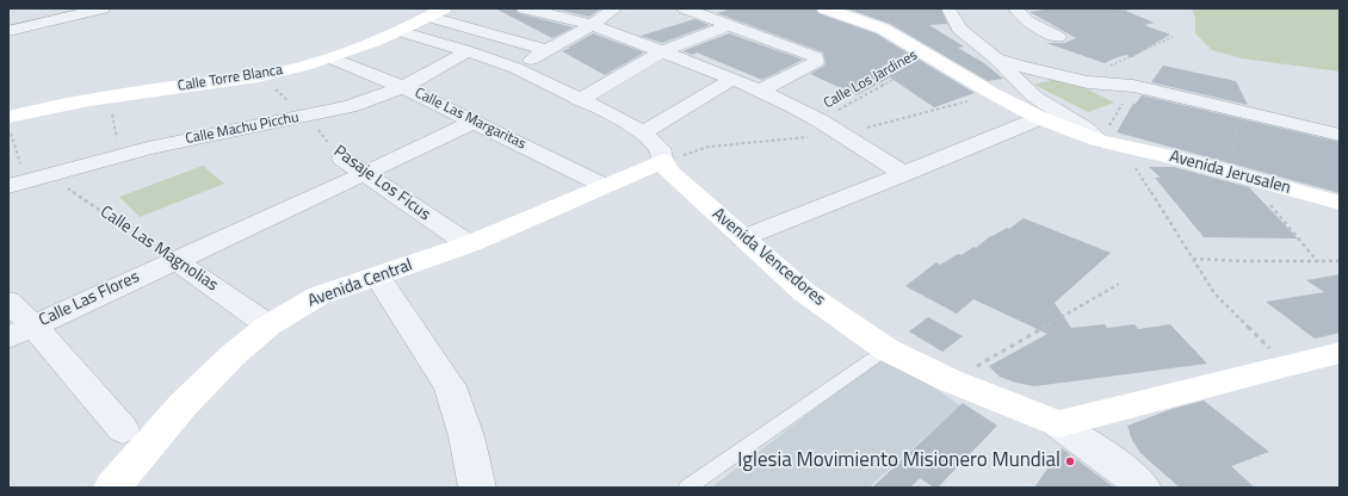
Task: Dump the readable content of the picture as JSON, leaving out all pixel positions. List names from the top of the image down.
{
  "streets": {
    "street": [
      "Calle Torre Blanca",
      "Calle Las Margaritas",
      "Calle Machu Picchu",
      "Avenida Jerusalen",
      "Pasaje Los Ficus",
      "Calle Las Magnolias",
      "Avenida Vencedores",
      "Avenida Central",
      "Calle Las Flores"
    ],
    "path": ["Calle Los Jardines"]
  },
  "crossings": [
    ["Calle Torre Blanca", "Calle Las Margaritas"],
    ["Calle Torre Blanca", "Pasaje Los Ficus"],
    ["Calle Torre Blanca", "Avenida Vencedores"],
    ["Calle Las Margaritas", "Calle Machu Picchu"],
    ["Calle Las Margaritas", "Avenida Central"],
    ["Calle Machu Picchu", "Pasaje Los Ficus"],
    ["Calle Machu Picchu", "Calle Las Magnolias"],
    ["Calle Machu Picchu", "Avenida Vencedores"],
    ["Pasaje Los Ficus", "Avenida Central"],
    ["Pasaje Los Ficus", "Calle Las Flores"],
    ["Calle Las Magnolias", "Avenida Central"],
    ["Calle Las Magnolias", "Calle Las Flores"],
    ["Avenida Vencedores", "Avenida Central"]
  ],
  "places": ["Iglesia Movimiento Misionero Mundial"]
}
